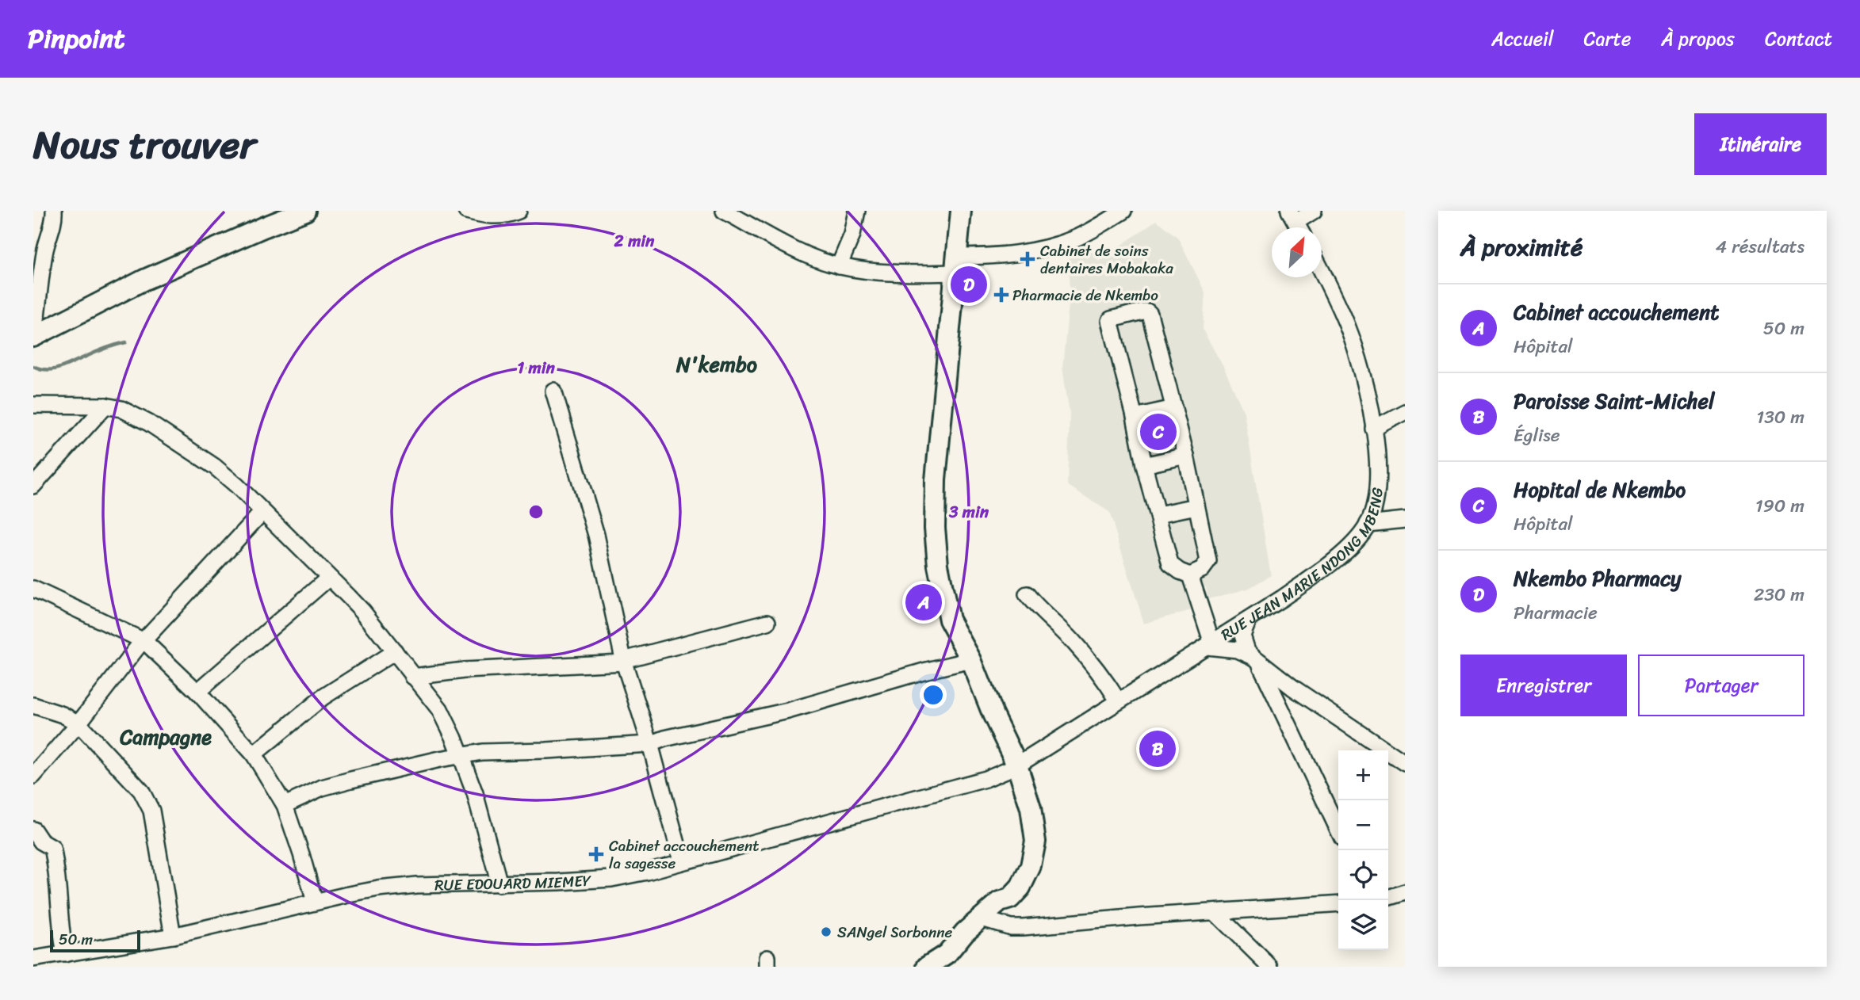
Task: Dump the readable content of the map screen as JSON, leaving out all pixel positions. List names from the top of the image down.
{
  "streets": {
    "street": ["RUE JEAN MARIE NDONG MBENG", "RUE EDOUARD MIEMEY"]
  },
  "crossings": [
    ["RUE JEAN MARIE NDONG MBENG", "RUE EDOUARD MIEMEY"]
  ],
  "districts": ["N'kembo", "Campagne"],
  "places": {
    "health": ["Cabinet de soins dentaires Mobakaka", "Pharmacie de Nkembo", "Cabinet accouchement la sagesse"],
    "other": ["SANgel Sorbonne"]
  },
  "scale_bar": "50 m",
  "north": "top right",
  "page": {
    "header": "Pinpoint",
    "nav": [
      "Accueil",
      "Carte",
      "À propos",
      "Contact"
    ],
    "title": "Nous trouver",
    "buttons": [
      "Itinéraire",
      ["Enregistrer", "Partager"]
    ],
    "heading": ["À proximité", "4 résultats"],
    "pins": [
      "D",
      "C",
      "A",
      "B"
    ],
    "list": [
      {
        "mark": "A",
        "name": "Cabinet accouchement",
        "note": "Hôpital",
        "value": "50 m"
      },
      {
        "mark": "B",
        "name": "Paroisse Saint-Michel",
        "note": "Église",
        "value": "130 m"
      },
      {
        "mark": "C",
        "name": "Hopital de Nkembo",
        "note": "Hôpital",
        "value": "190 m"
      },
      {
        "mark": "D",
        "name": "Nkembo Pharmacy",
        "note": "Pharmacie",
        "value": "230 m"
      }
    ],
    "map_buttons": ["+", "−"],
    "scale": "50 m"
  },
  "rings": ["2 min", "1 min", "3 min"]
}
